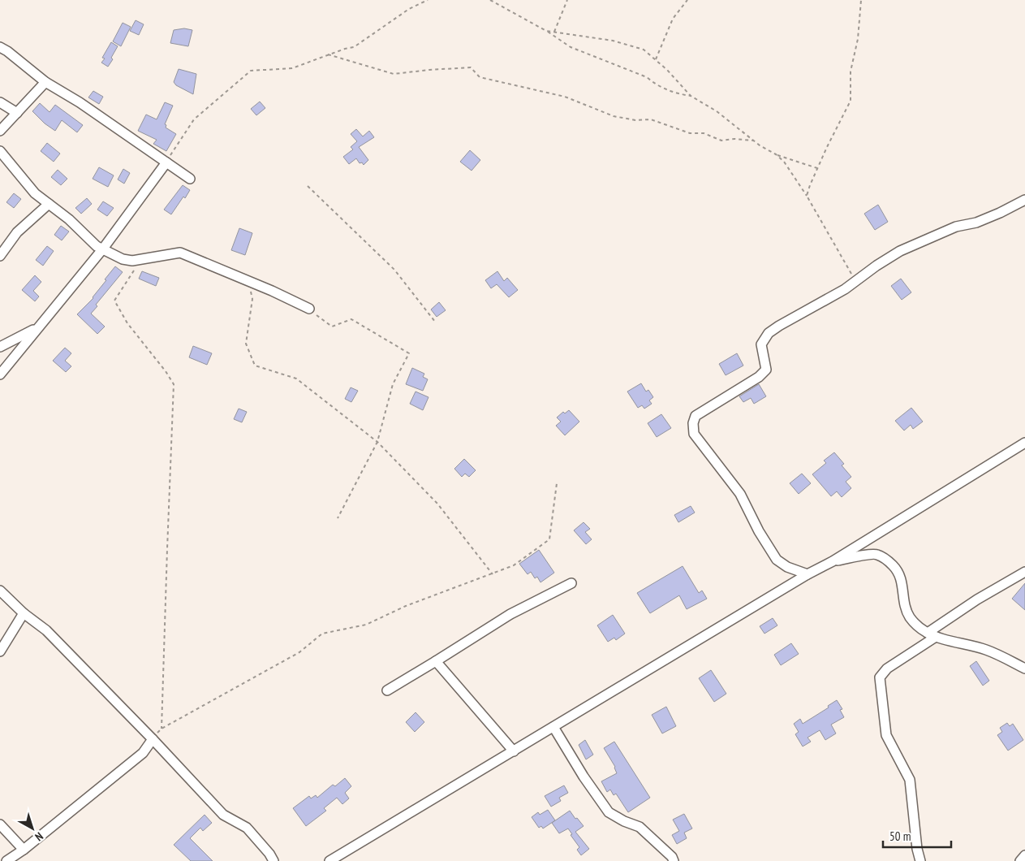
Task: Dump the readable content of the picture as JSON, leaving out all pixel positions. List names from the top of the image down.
{
  "scale_bar": "50 m",
  "north": "bottom right"
}
